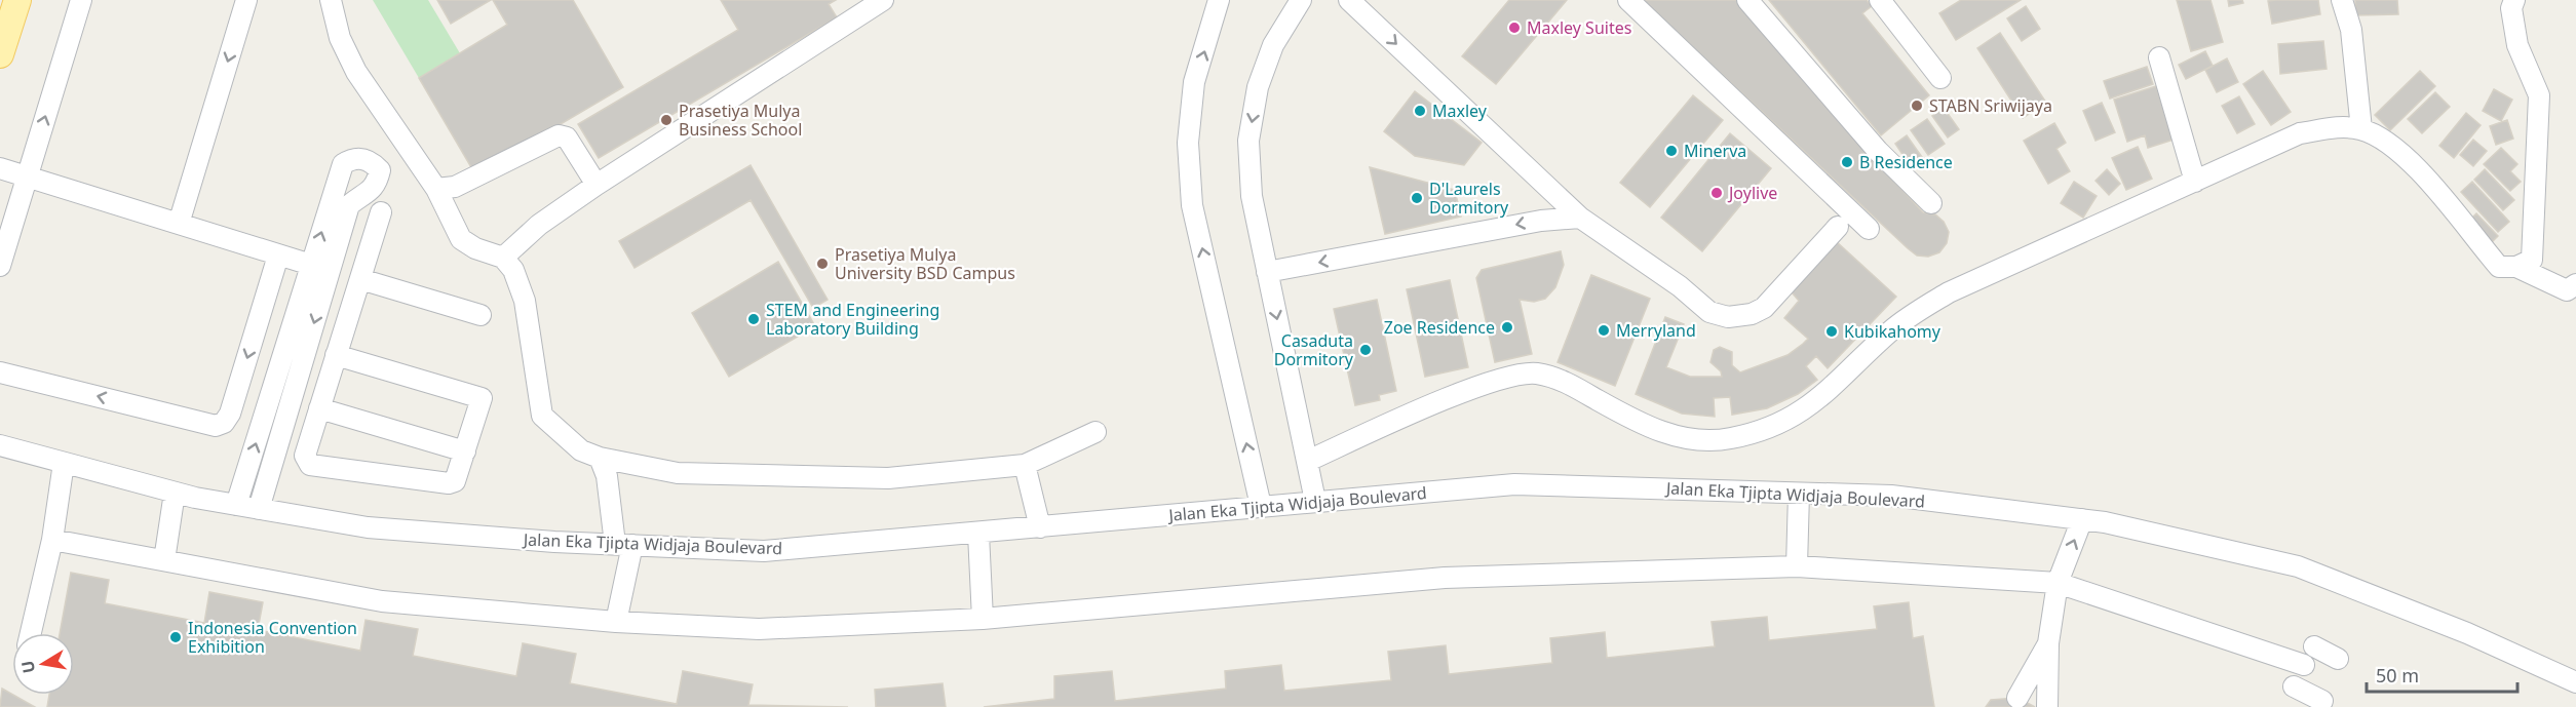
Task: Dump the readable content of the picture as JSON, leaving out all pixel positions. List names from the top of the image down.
{
  "streets": {
    "street": ["Jalan Eka Tjipta Widjaja Boulevard"]
  },
  "places": [
    "Maxley Suites",
    "STABN Sriwijaya",
    "Maxley",
    "Prasetiya Mulya Business School",
    "Minerva",
    "B Residence",
    "Joylive",
    "D'Laurels Dormitory",
    "Prasetiya Mulya University BSD Campus",
    "STEM and Engineering Laboratory Building",
    "Zoe Residence",
    "Merryland",
    "Kubikahomy",
    "Casaduta Dormitory",
    "Indonesia Convention Exhibition"
  ],
  "scale_bar": "50 m",
  "north": "left"
}
